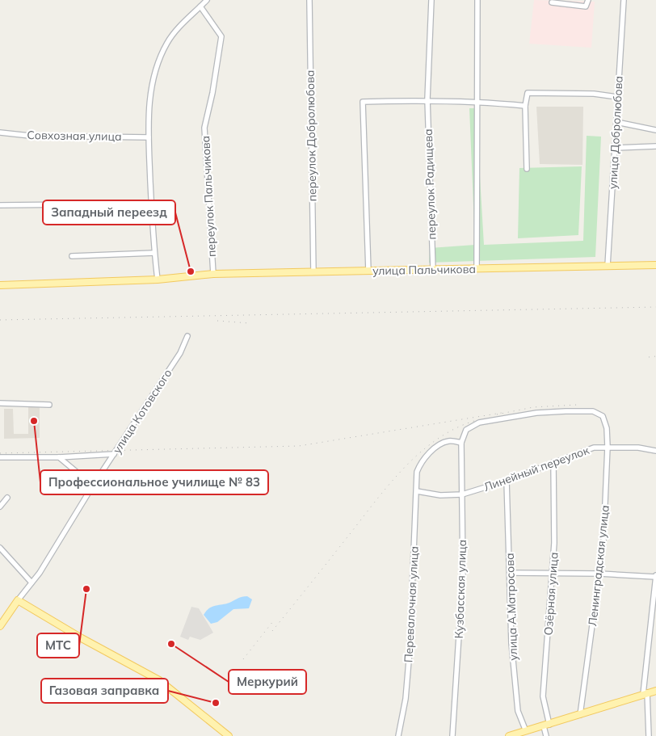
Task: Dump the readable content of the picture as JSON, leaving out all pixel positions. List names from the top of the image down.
{
  "streets": {
    "main road": ["улица Пальчикова", "улица Котовского"],
    "street": [
      "улица Добролюбова",
      "Совхозная улица",
      "переулок Добролюбова",
      "переулок Радищева",
      "переулок Пальчикова",
      "Линейный переулок",
      "Ленинградская улица",
      "Кузбасская улица",
      "Озёрная улица",
      "Перевалочная улица",
      "улица А.Матросова"
    ]
  },
  "crossings": [
    ["улица Добролюбова", "улица Пальчикова"],
    ["переулок Добролюбова", "улица Пальчикова"],
    ["переулок Радищева", "улица Пальчикова"],
    ["переулок Пальчикова", "улица Пальчикова"],
    ["Линейный переулок", "Ленинградская улица"],
    ["Линейный переулок", "Кузбасская улица"],
    ["Линейный переулок", "Озёрная улица"],
    ["Линейный переулок", "Перевалочная улица"],
    ["Линейный переулок", "улица А.Матросова"],
    ["Ленинградская улица", "Кузбасская улица"],
    ["Ленинградская улица", "Перевалочная улица"],
    ["Кузбасская улица", "Перевалочная улица"]
  ],
  "places": [
    "Западный переезд",
    "Профессиональное училище № 83",
    "МТС",
    "Меркурий",
    "Газовая заправка"
  ]
}
